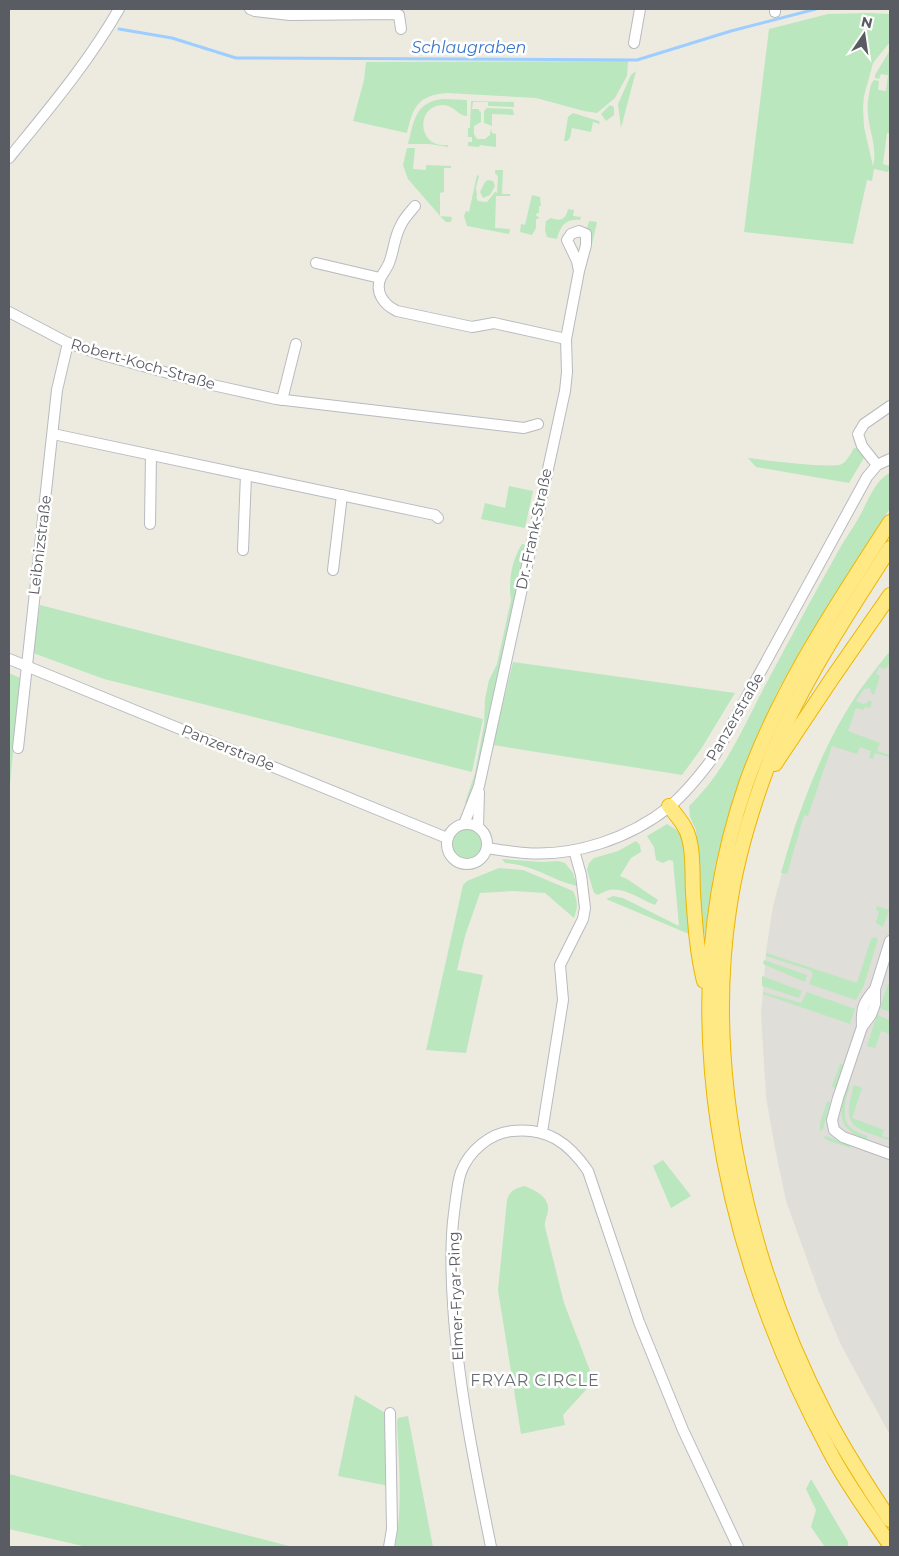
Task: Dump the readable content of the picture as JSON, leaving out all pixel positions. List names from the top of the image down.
{
  "streets": {
    "street": [
      "Robert-Koch-Straße",
      "Dr.-Frank-Straße",
      "Leibnizstraße",
      "Panzerstraße",
      "Elmer-Fryar-Ring"
    ]
  },
  "crossings": [
    ["Robert-Koch-Straße", "Leibnizstraße"],
    ["Dr.-Frank-Straße", "Panzerstraße"],
    ["Leibnizstraße", "Panzerstraße"]
  ],
  "districts": ["FRYAR CIRCLE"],
  "water": ["Schlaugraben"],
  "north": "top"
}
